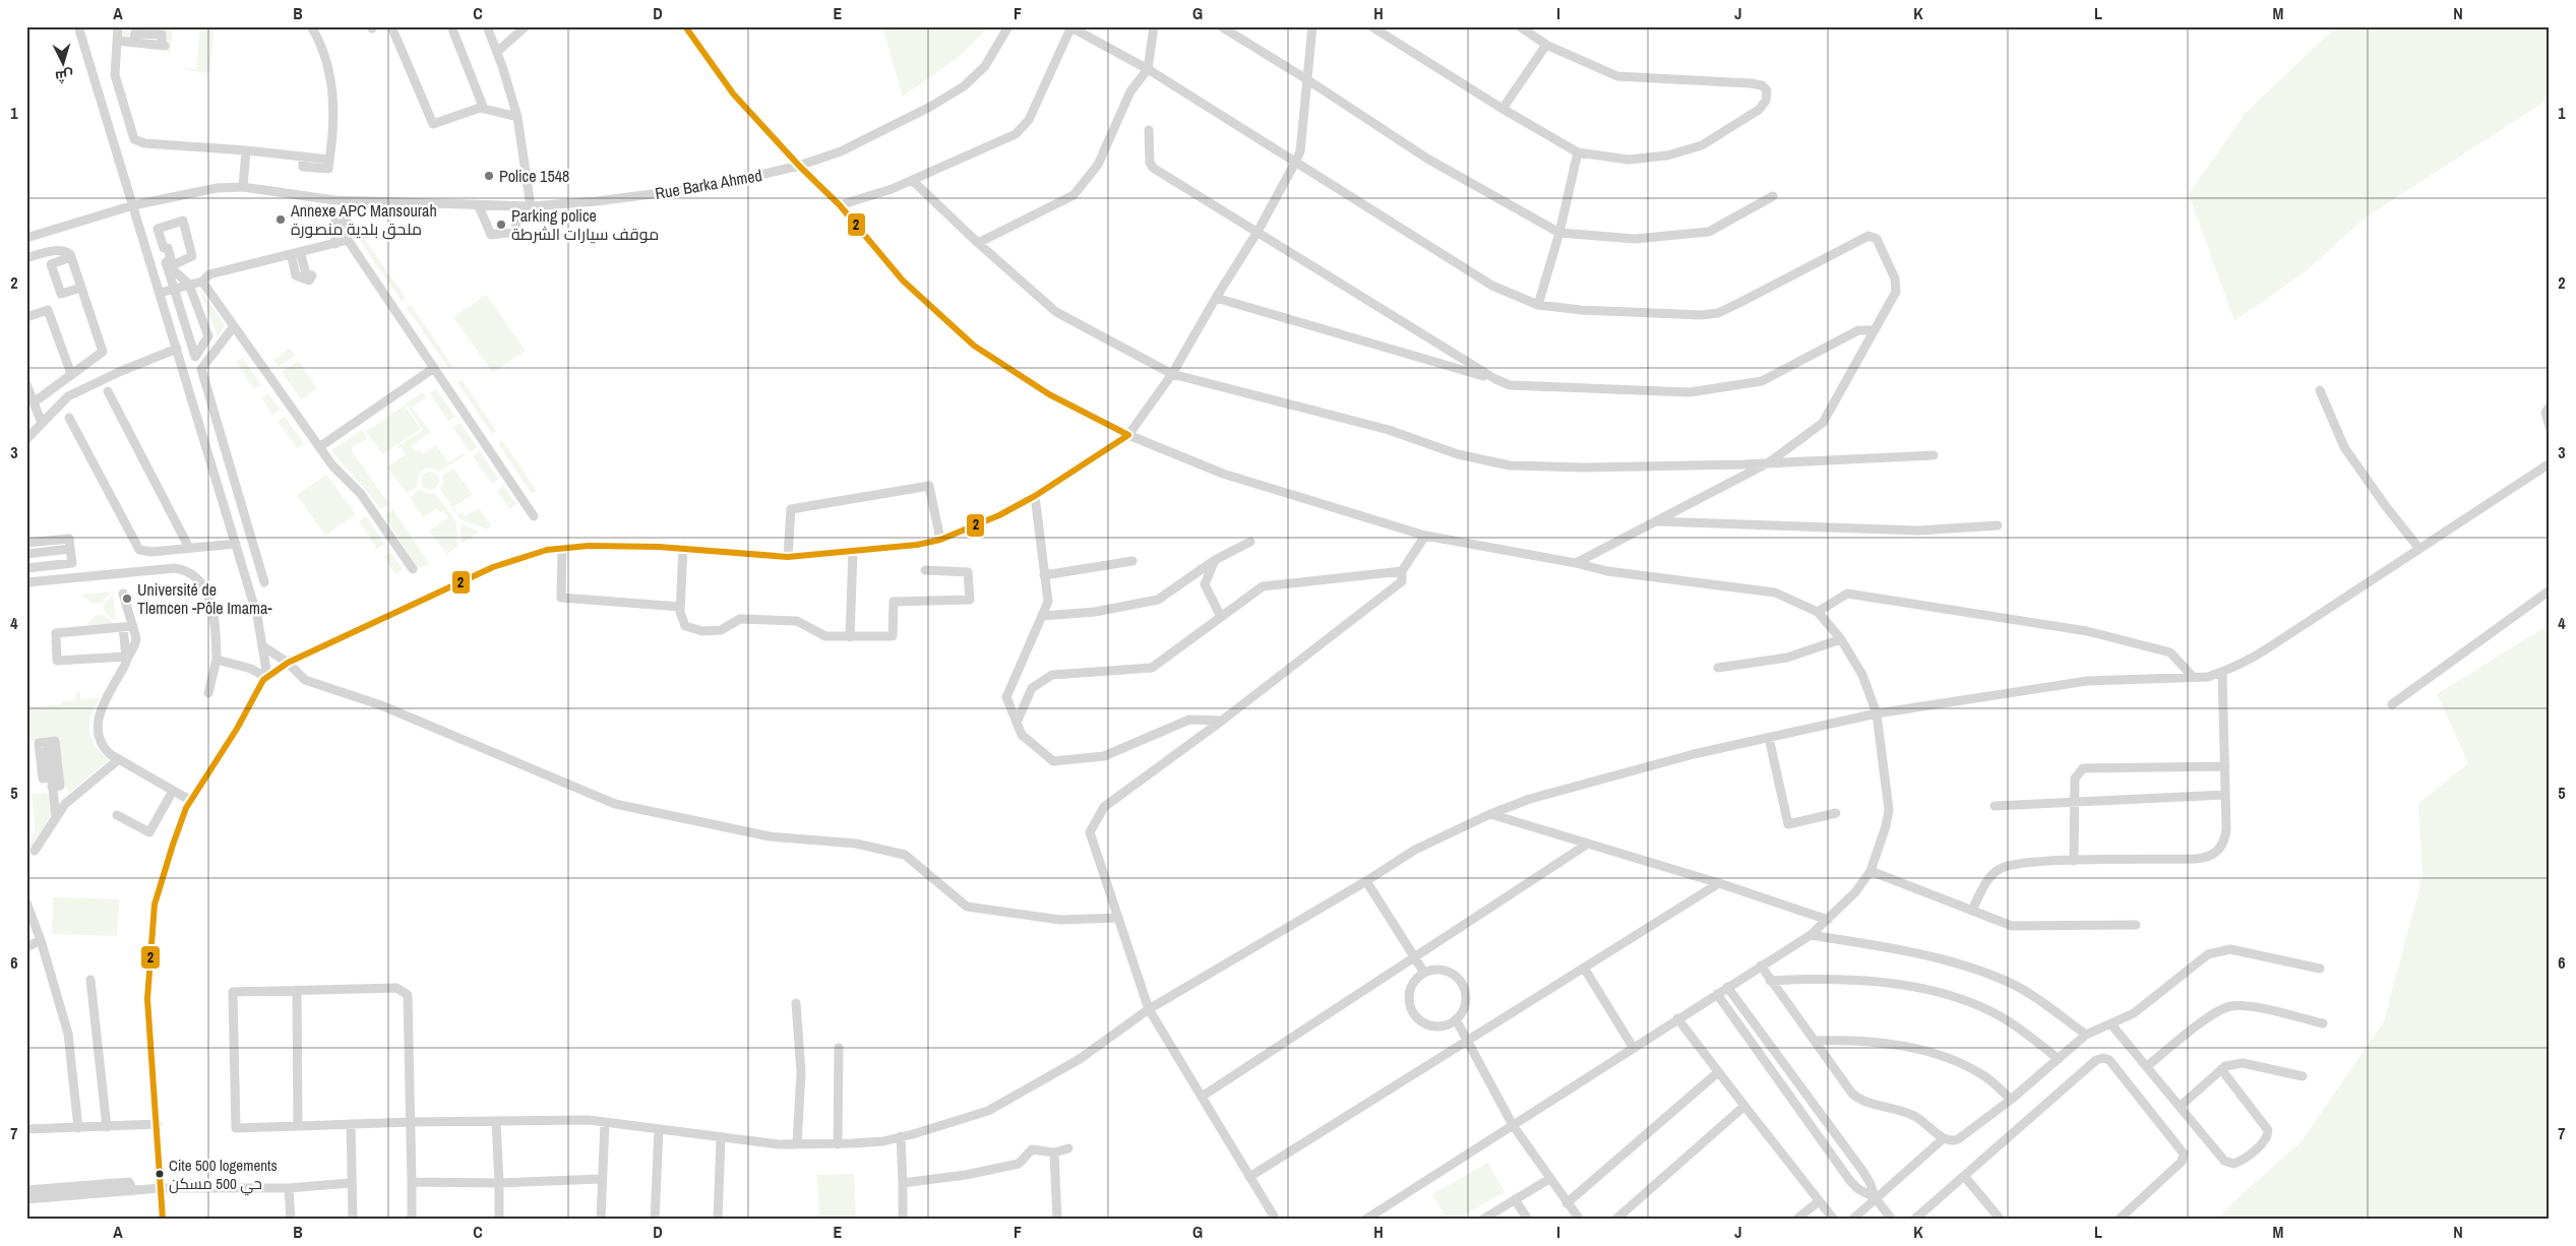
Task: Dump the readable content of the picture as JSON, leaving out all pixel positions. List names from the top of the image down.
{
  "streets": {
    "street": ["Rue Barka Ahmed"]
  },
  "places": [
    "Police 1548",
    "Annexe APC Mansourah ملحق بلدية منصورة",
    "Parking police موقف سيارات الشرطة",
    "Université de Tlemcen -Pôle Imama-",
    "Cite 500 logements حي 500 مسكن"
  ],
  "lines": ["transit line 2"],
  "north": "bottom",
  "grid": {
    "columns": [
      "A",
      "B",
      "C",
      "D",
      "E",
      "F",
      "G",
      "H",
      "I",
      "J",
      "K",
      "L",
      "M",
      "N"
    ],
    "rows": [
      "1",
      "2",
      "3",
      "4",
      "5",
      "6",
      "7"
    ]
  }
}
